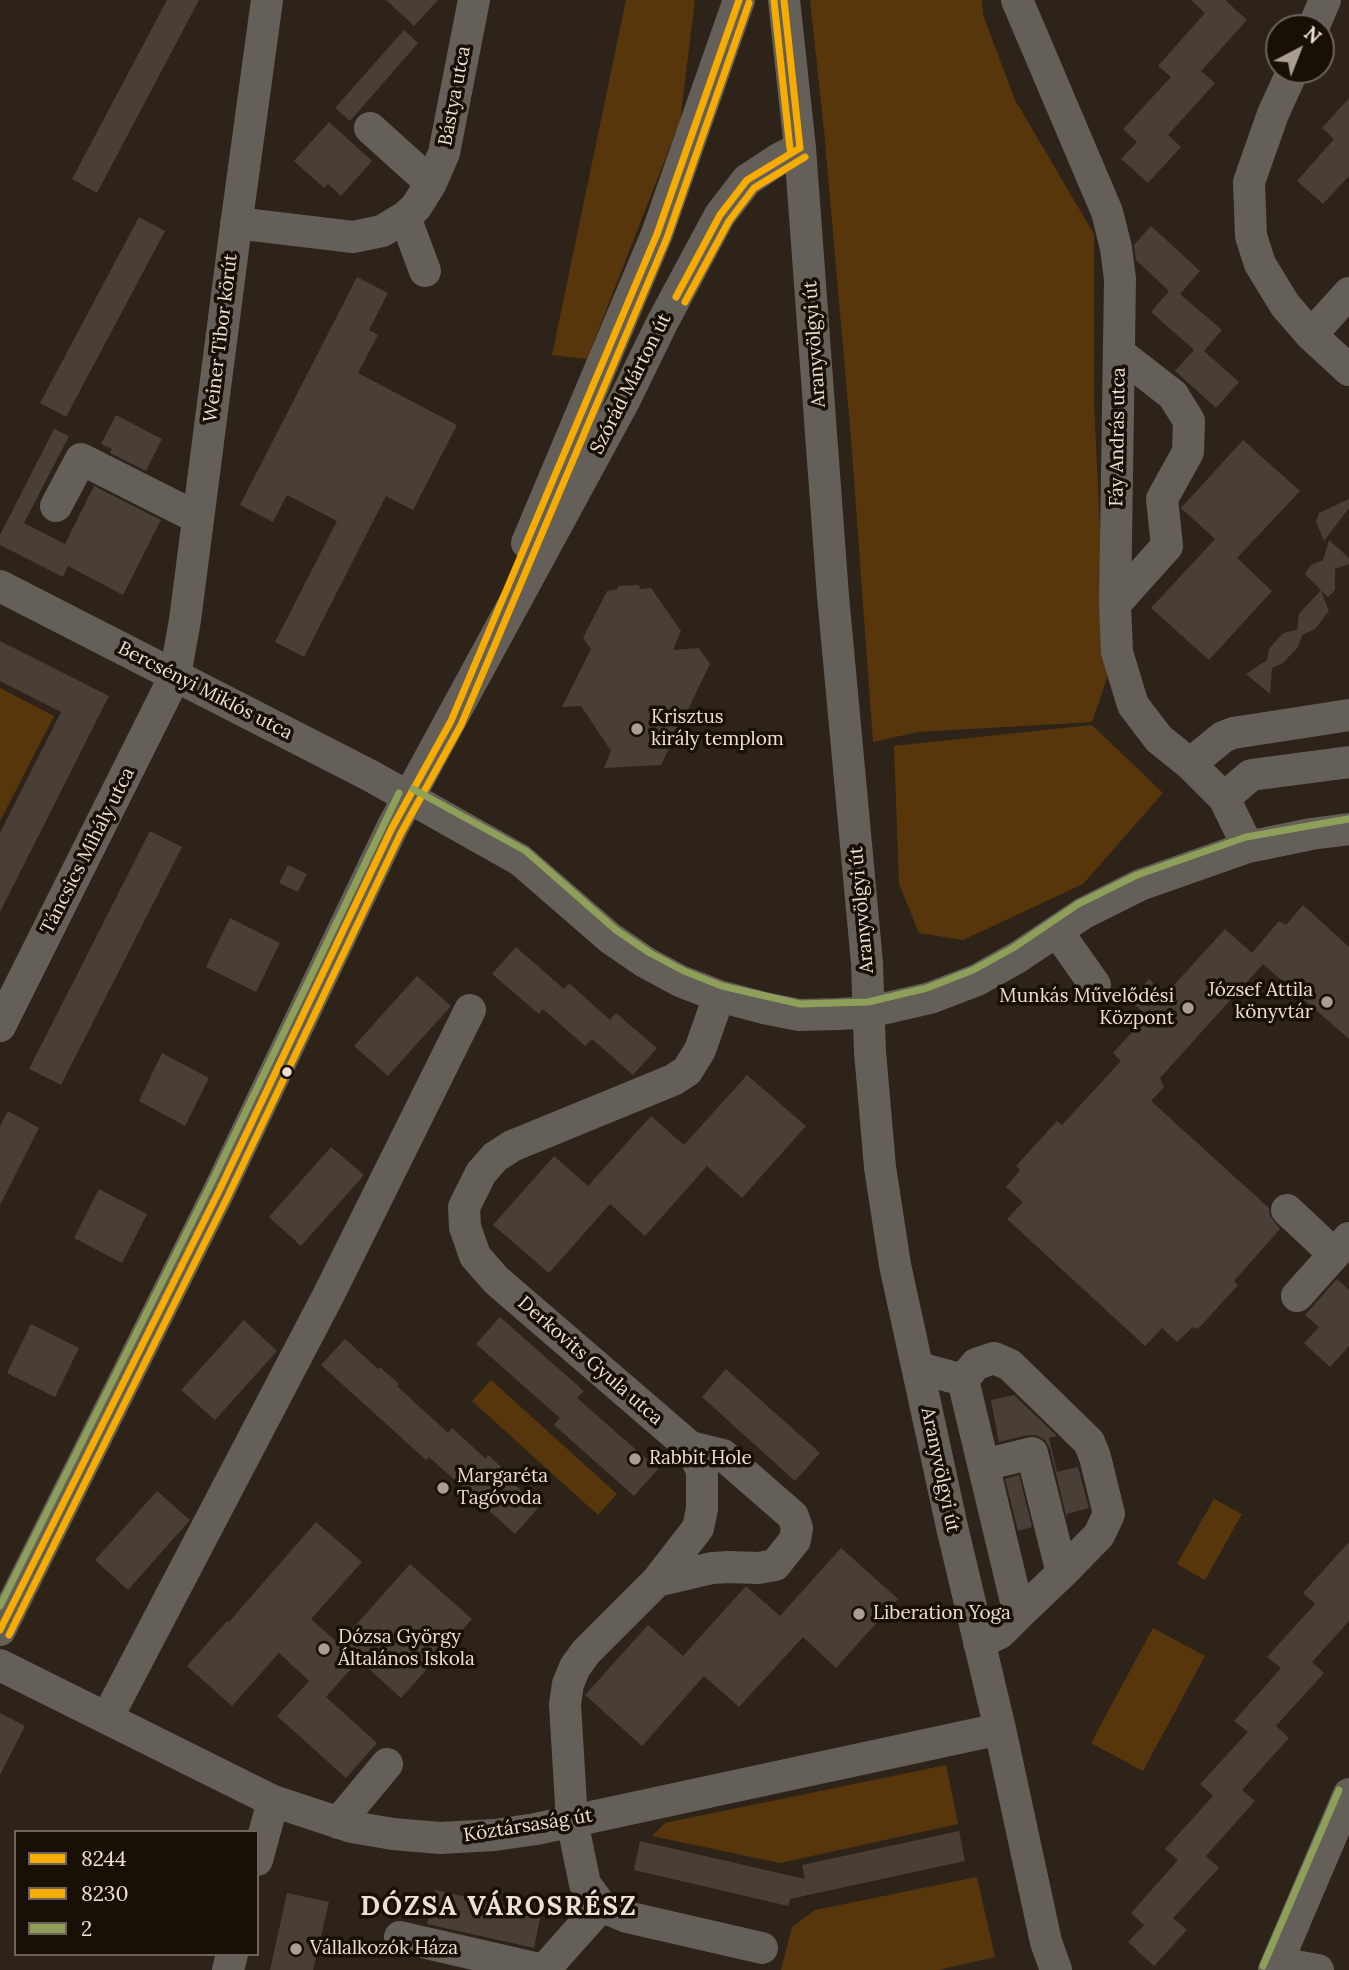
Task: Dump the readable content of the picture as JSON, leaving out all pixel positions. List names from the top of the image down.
{
  "streets": {
    "street": [
      "Bástya utca",
      "Weiner Tibor körút",
      "Aranyvölgyi út",
      "Szórád Márton út",
      "Fáy András utca",
      "Bercsényi Miklós utca",
      "Táncsics Mihály utca",
      "Derkovits Gyula utca",
      "Köztársaság út"
    ]
  },
  "crossings": [
    ["Bástya utca", "Weiner Tibor körút"],
    ["Weiner Tibor körút", "Bercsényi Miklós utca"],
    ["Weiner Tibor körút", "Táncsics Mihály utca"],
    ["Aranyvölgyi út", "Szórád Márton út"],
    ["Aranyvölgyi út", "Bercsényi Miklós utca"],
    ["Aranyvölgyi út", "Köztársaság út"],
    ["Szórád Márton út", "Bercsényi Miklós utca"],
    ["Fáy András utca", "Bercsényi Miklós utca"],
    ["Bercsényi Miklós utca", "Táncsics Mihály utca"],
    ["Bercsényi Miklós utca", "Derkovits Gyula utca"],
    ["Derkovits Gyula utca", "Köztársaság út"]
  ],
  "districts": ["DÓZSA VÁROSRÉSZ"],
  "places": [
    "Krisztus király templom",
    "József Attila könyvtár",
    "Munkás Művelődési Központ",
    "Rabbit Hole",
    "Margaréta Tagóvoda",
    "Liberation Yoga",
    "Dózsa György Általános Iskola",
    "Vállalkozók Háza"
  ],
  "lines": ["transit line 8244", "transit line 8230", "transit line 2"],
  "legend": ["8244", "8230", "2"],
  "north": "top right"
}
